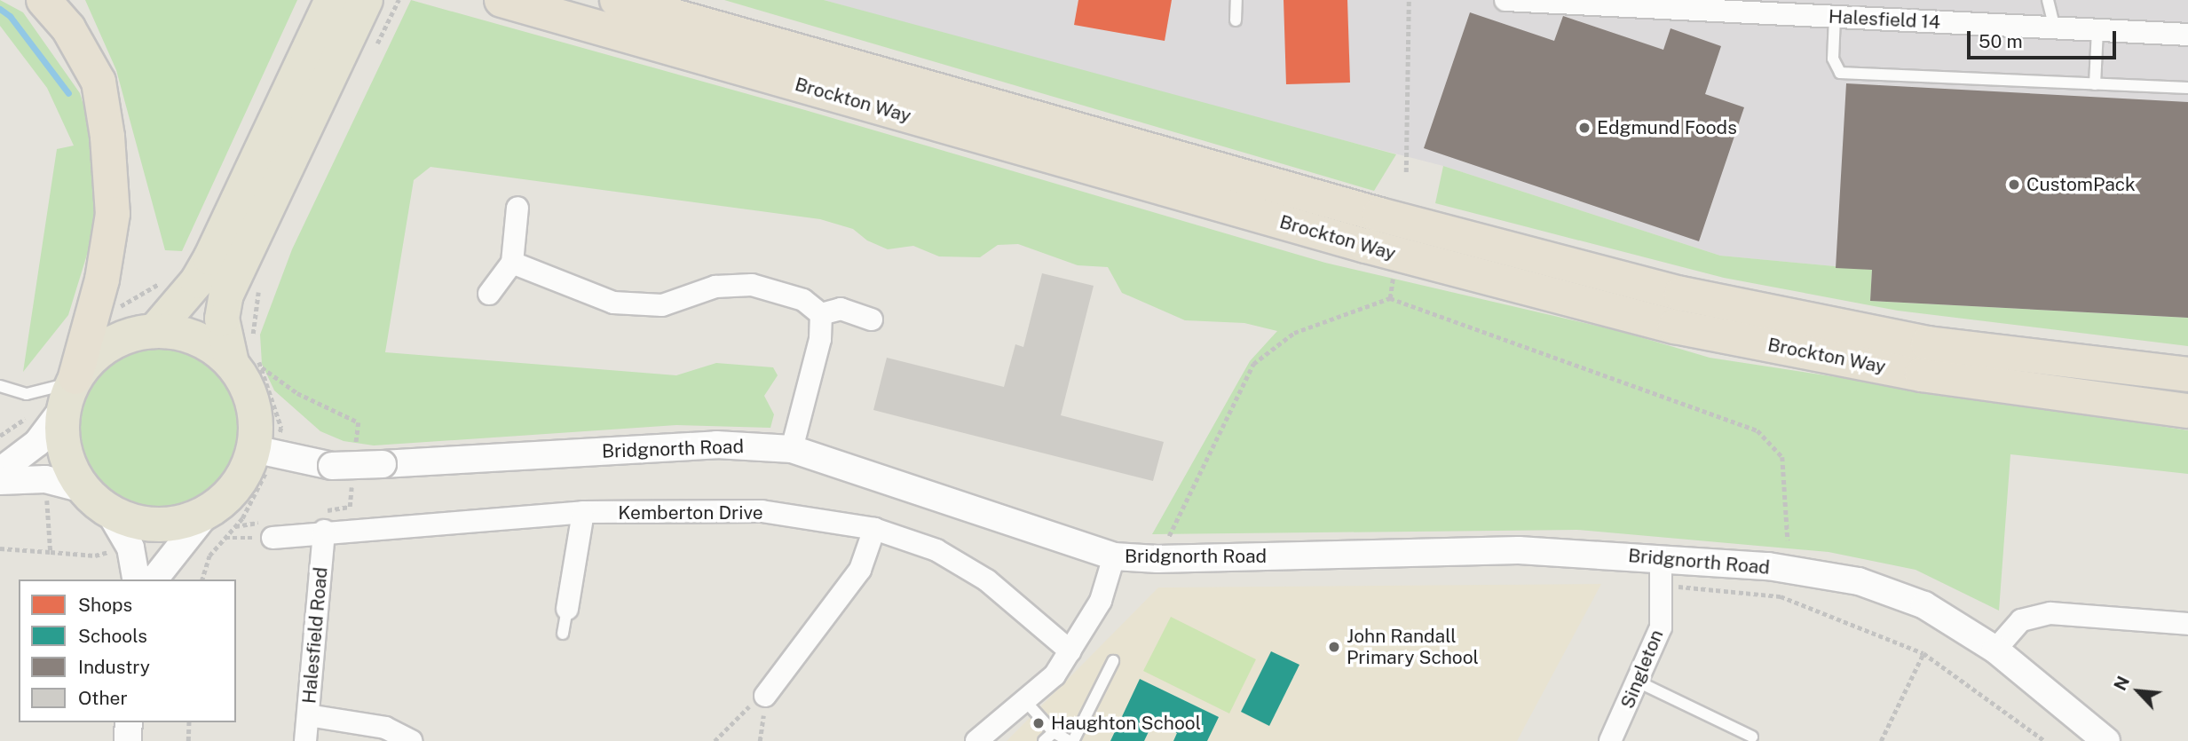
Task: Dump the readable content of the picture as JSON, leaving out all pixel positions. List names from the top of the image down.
{
  "streets": {
    "highway": ["Brockton Way"],
    "street": [
      "Halesfield 14",
      "Bridgnorth Road",
      "Kemberton Drive",
      "Halesfield Road",
      "Singleton"
    ]
  },
  "crossings": [
    ["Bridgnorth Road", "Singleton"],
    ["Kemberton Drive", "Halesfield Road"]
  ],
  "places": [
    "Edgmund Foods",
    "CustomPack",
    "John Randall Primary School",
    "Haughton School"
  ],
  "legend": [
    "Shops",
    "Schools",
    "Industry",
    "Other"
  ],
  "scale_bar": "50 m",
  "north": "top left"
}
